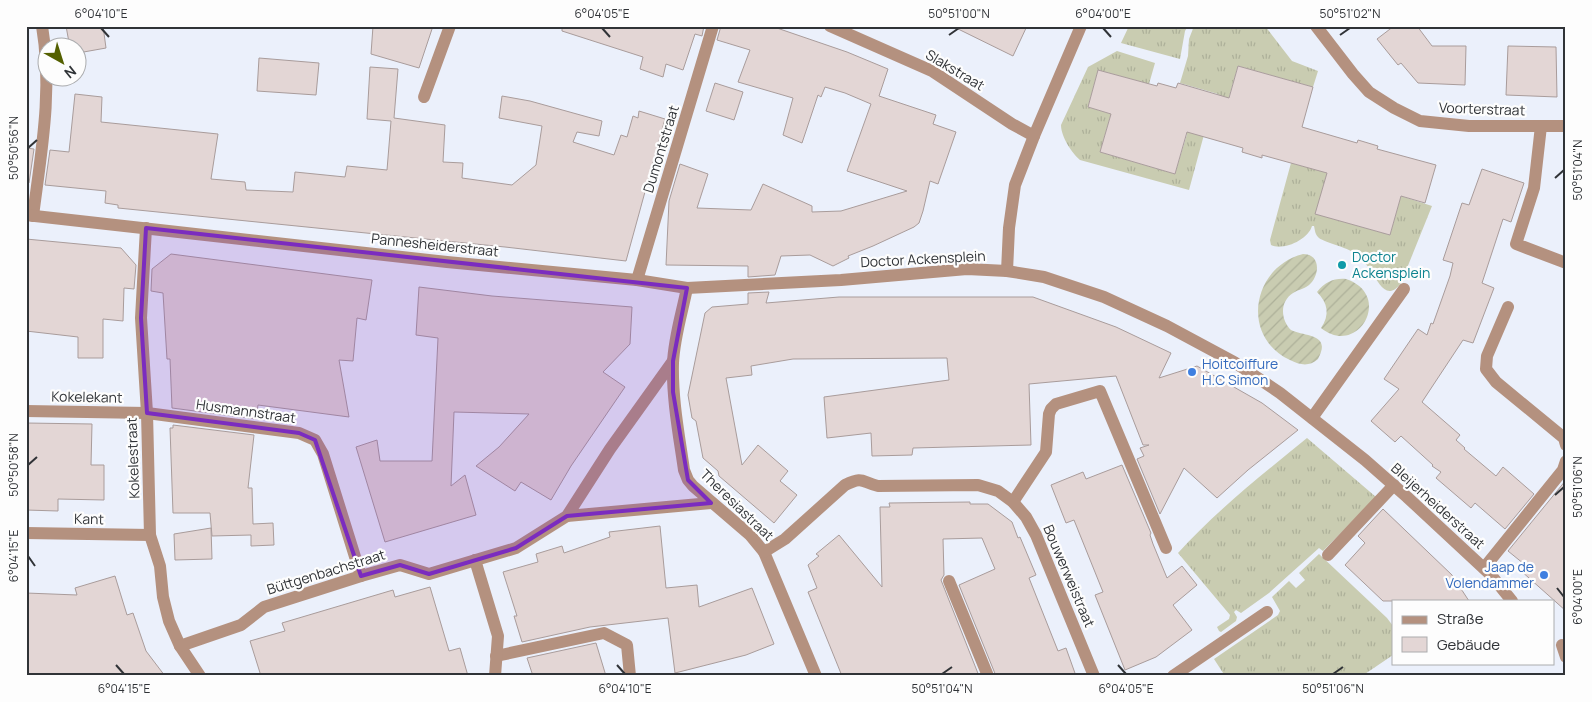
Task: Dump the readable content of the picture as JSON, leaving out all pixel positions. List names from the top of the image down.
{
  "streets": {
    "street": [
      "Slakstraat",
      "Voorterstraat",
      "Dumontstraat",
      "Pannesheiderstraat",
      "Doctor Ackensplein",
      "Kokelekant",
      "Husmannstraat",
      "Kokelestraat",
      "Theresiastraat",
      "Bleijerheiderstraat",
      "Kant",
      "Büttgenbachstraat",
      "Bouwerweistraat"
    ]
  },
  "crossings": [
    ["Dumontstraat", "Pannesheiderstraat"],
    ["Pannesheiderstraat", "Doctor Ackensplein"],
    ["Pannesheiderstraat", "Kokelestraat"],
    ["Pannesheiderstraat", "Theresiastraat"],
    ["Doctor Ackensplein", "Bleijerheiderstraat"],
    ["Kokelekant", "Husmannstraat"],
    ["Kokelekant", "Kokelestraat"],
    ["Husmannstraat", "Kokelestraat"],
    ["Husmannstraat", "Büttgenbachstraat"],
    ["Kokelestraat", "Kant"],
    ["Kokelestraat", "Büttgenbachstraat"],
    ["Theresiastraat", "Büttgenbachstraat"],
    ["Theresiastraat", "Bouwerweistraat"]
  ],
  "places": ["Doctor Ackensplein", "Hoitcoiffure H.C Simon", "Jaap de Volendammer"],
  "legend": ["Straße", "Gebäude"],
  "north": "bottom right",
  "coordinates": [
    "6°04'10\"E",
    "6°04'05\"E",
    "50°51'00\"N",
    "6°04'00\"E",
    "50°51'02\"N",
    "50°50'56\"N",
    "50°51'04\"N",
    "50°50'58\"N",
    "50°51'06\"N",
    "6°04'15\"E"
  ]
}
